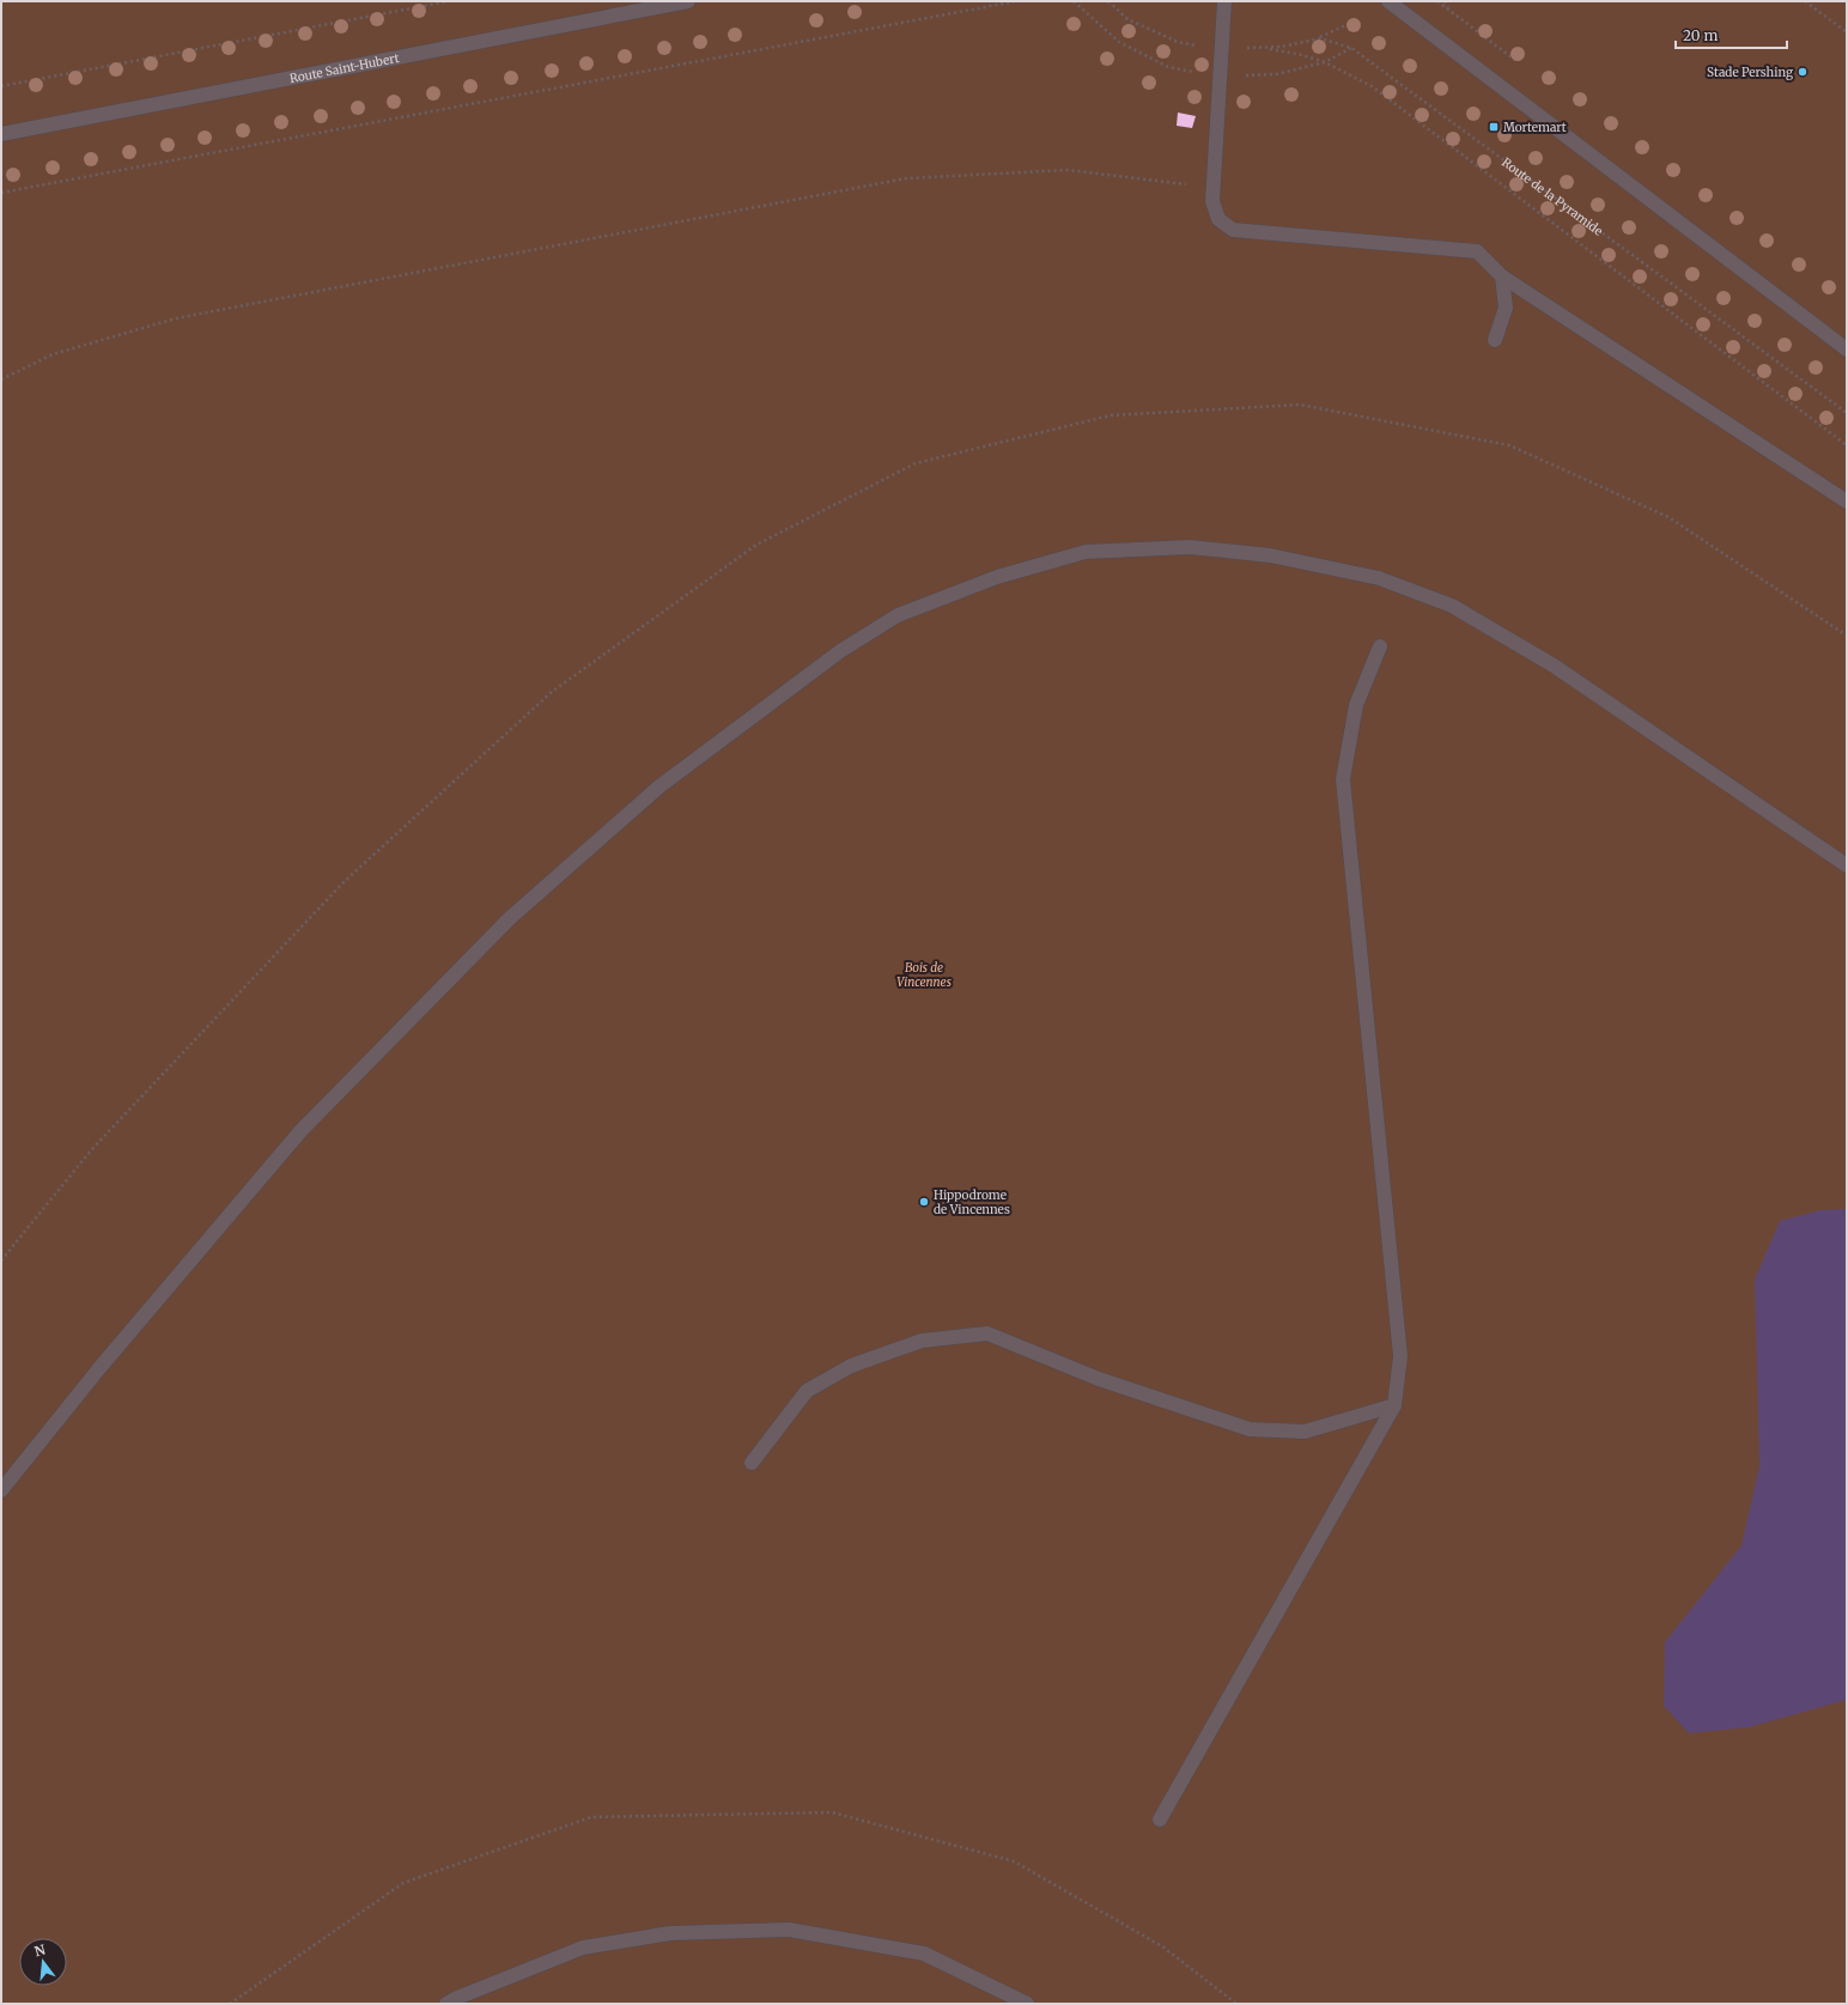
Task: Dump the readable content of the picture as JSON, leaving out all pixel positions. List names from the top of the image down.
{
  "streets": {
    "street": ["Route Saint-Hubert"],
    "path": ["Route de la Pyramide"]
  },
  "parks": ["Bois de Vincennes"],
  "places": {
    "other": ["Stade Pershing", "Hippodrome de Vincennes"],
    "transit": ["Mortemart"]
  },
  "scale_bar": "20 m",
  "north": "top"
}
